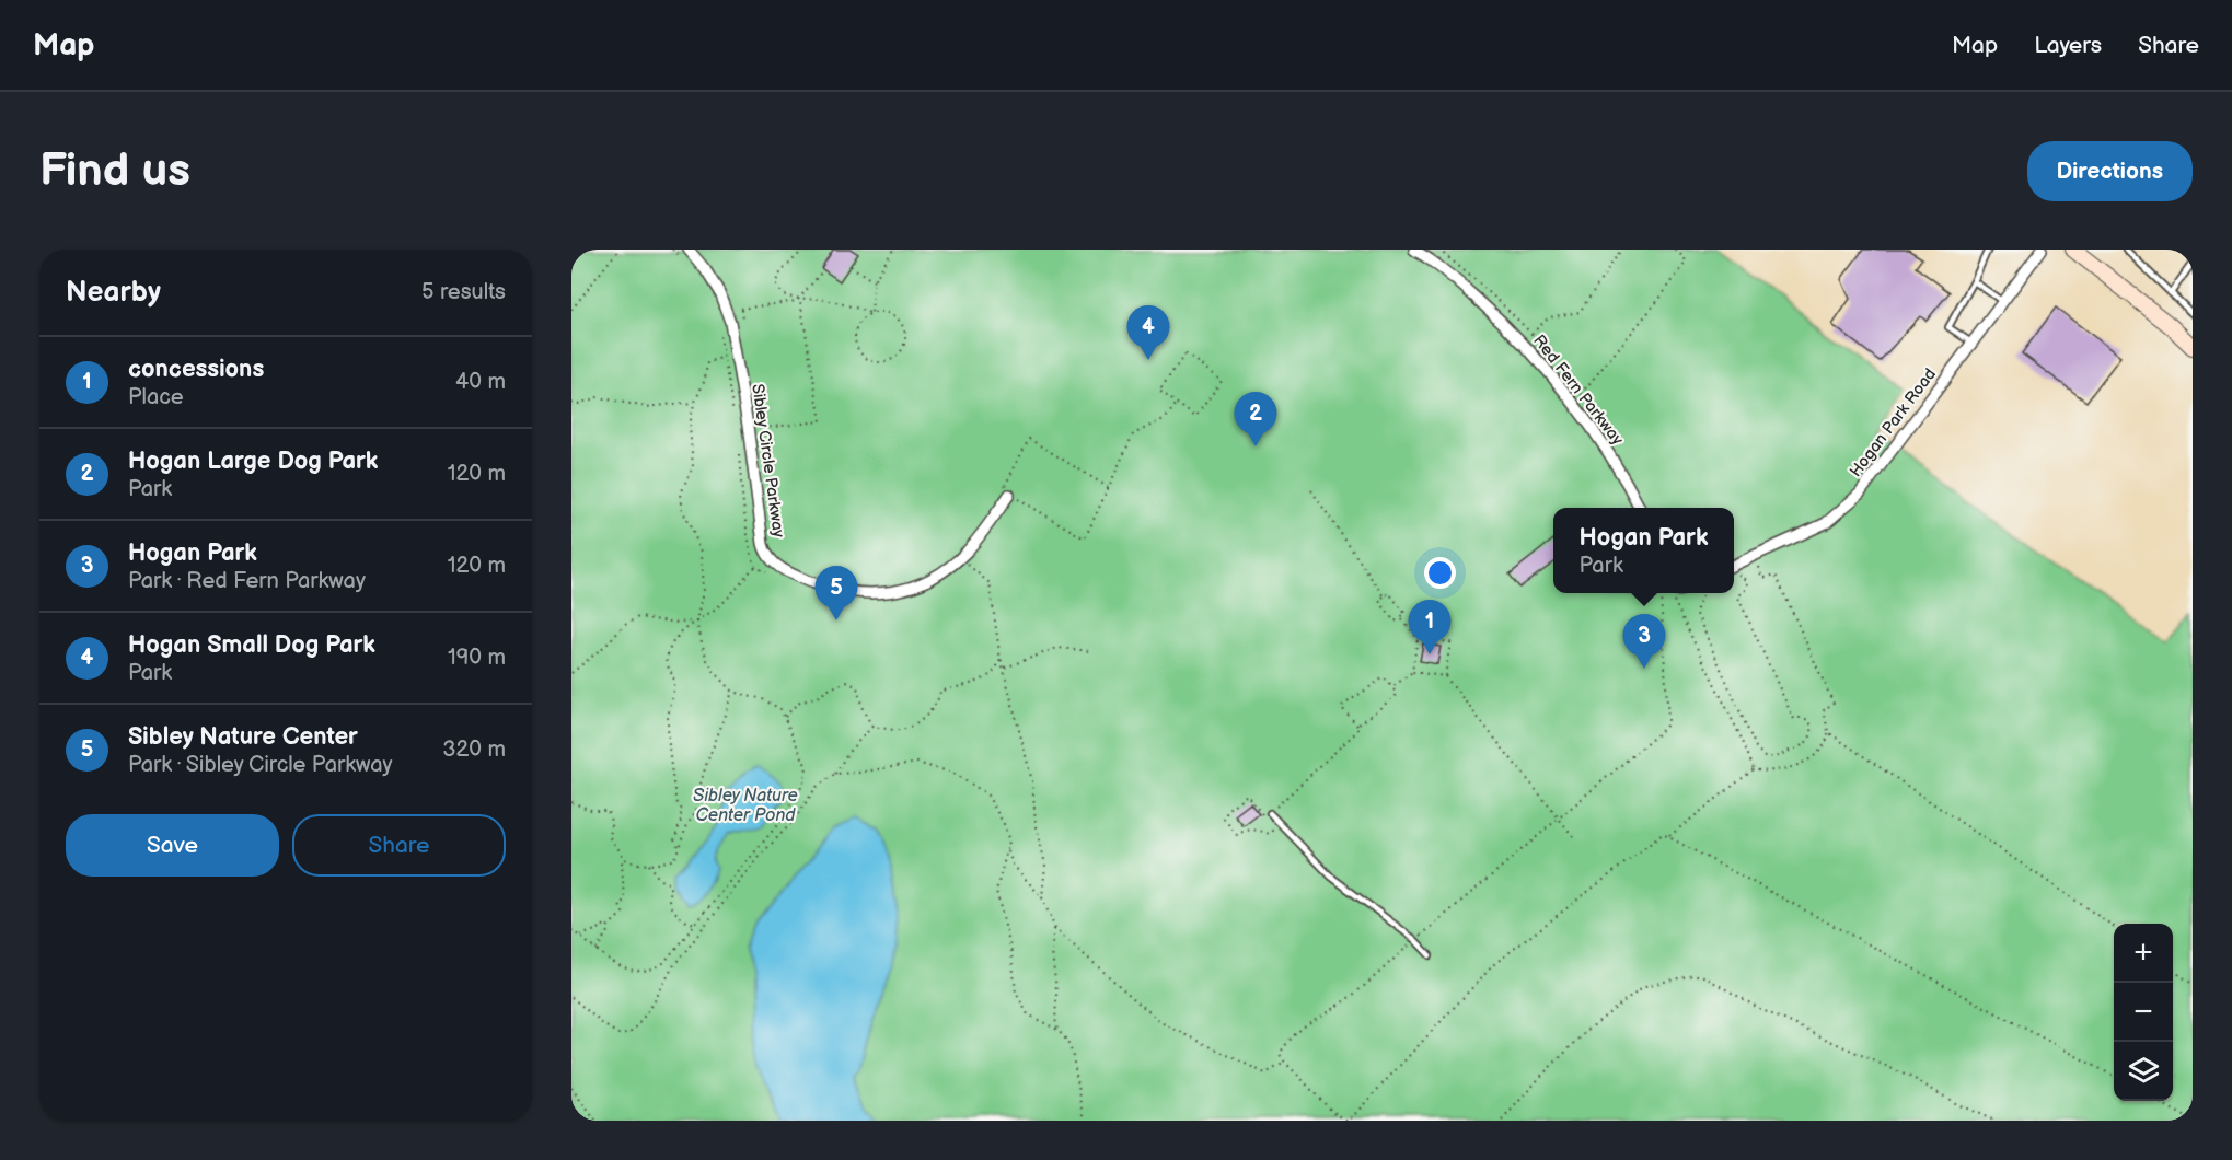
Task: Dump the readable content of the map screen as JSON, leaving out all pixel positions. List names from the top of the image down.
{
  "streets": {
    "street": ["Red Fern Parkway", "Hogan Park Road", "Sibley Circle Parkway"]
  },
  "water": ["Sibley Nature Center Pond"],
  "page": {
    "header": "Map",
    "nav": ["Map", "Layers", "Share"],
    "buttons": [
      "Directions",
      ["Save", "Share"]
    ],
    "title": "Find us",
    "heading": ["Nearby", "5 results"],
    "pins": [
      "4",
      "2",
      "5",
      "1",
      "3"
    ],
    "list": [
      {
        "mark": "1",
        "name": "concessions",
        "note": "Place",
        "value": "40 m"
      },
      {
        "mark": "2",
        "name": "Hogan Large Dog Park",
        "note": "Park",
        "value": "120 m"
      },
      {
        "mark": "3",
        "name": "Hogan Park",
        "note": "Park · Red Fern Parkway",
        "value": "120 m"
      },
      {
        "mark": "4",
        "name": "Hogan Small Dog Park",
        "note": "Park",
        "value": "190 m"
      },
      {
        "mark": "5",
        "name": "Sibley Nature Center",
        "note": "Park · Sibley Circle Parkway",
        "value": "320 m"
      }
    ],
    "popup": ["Hogan Park", "Park"],
    "map_buttons": ["+", "−"]
  }
}
